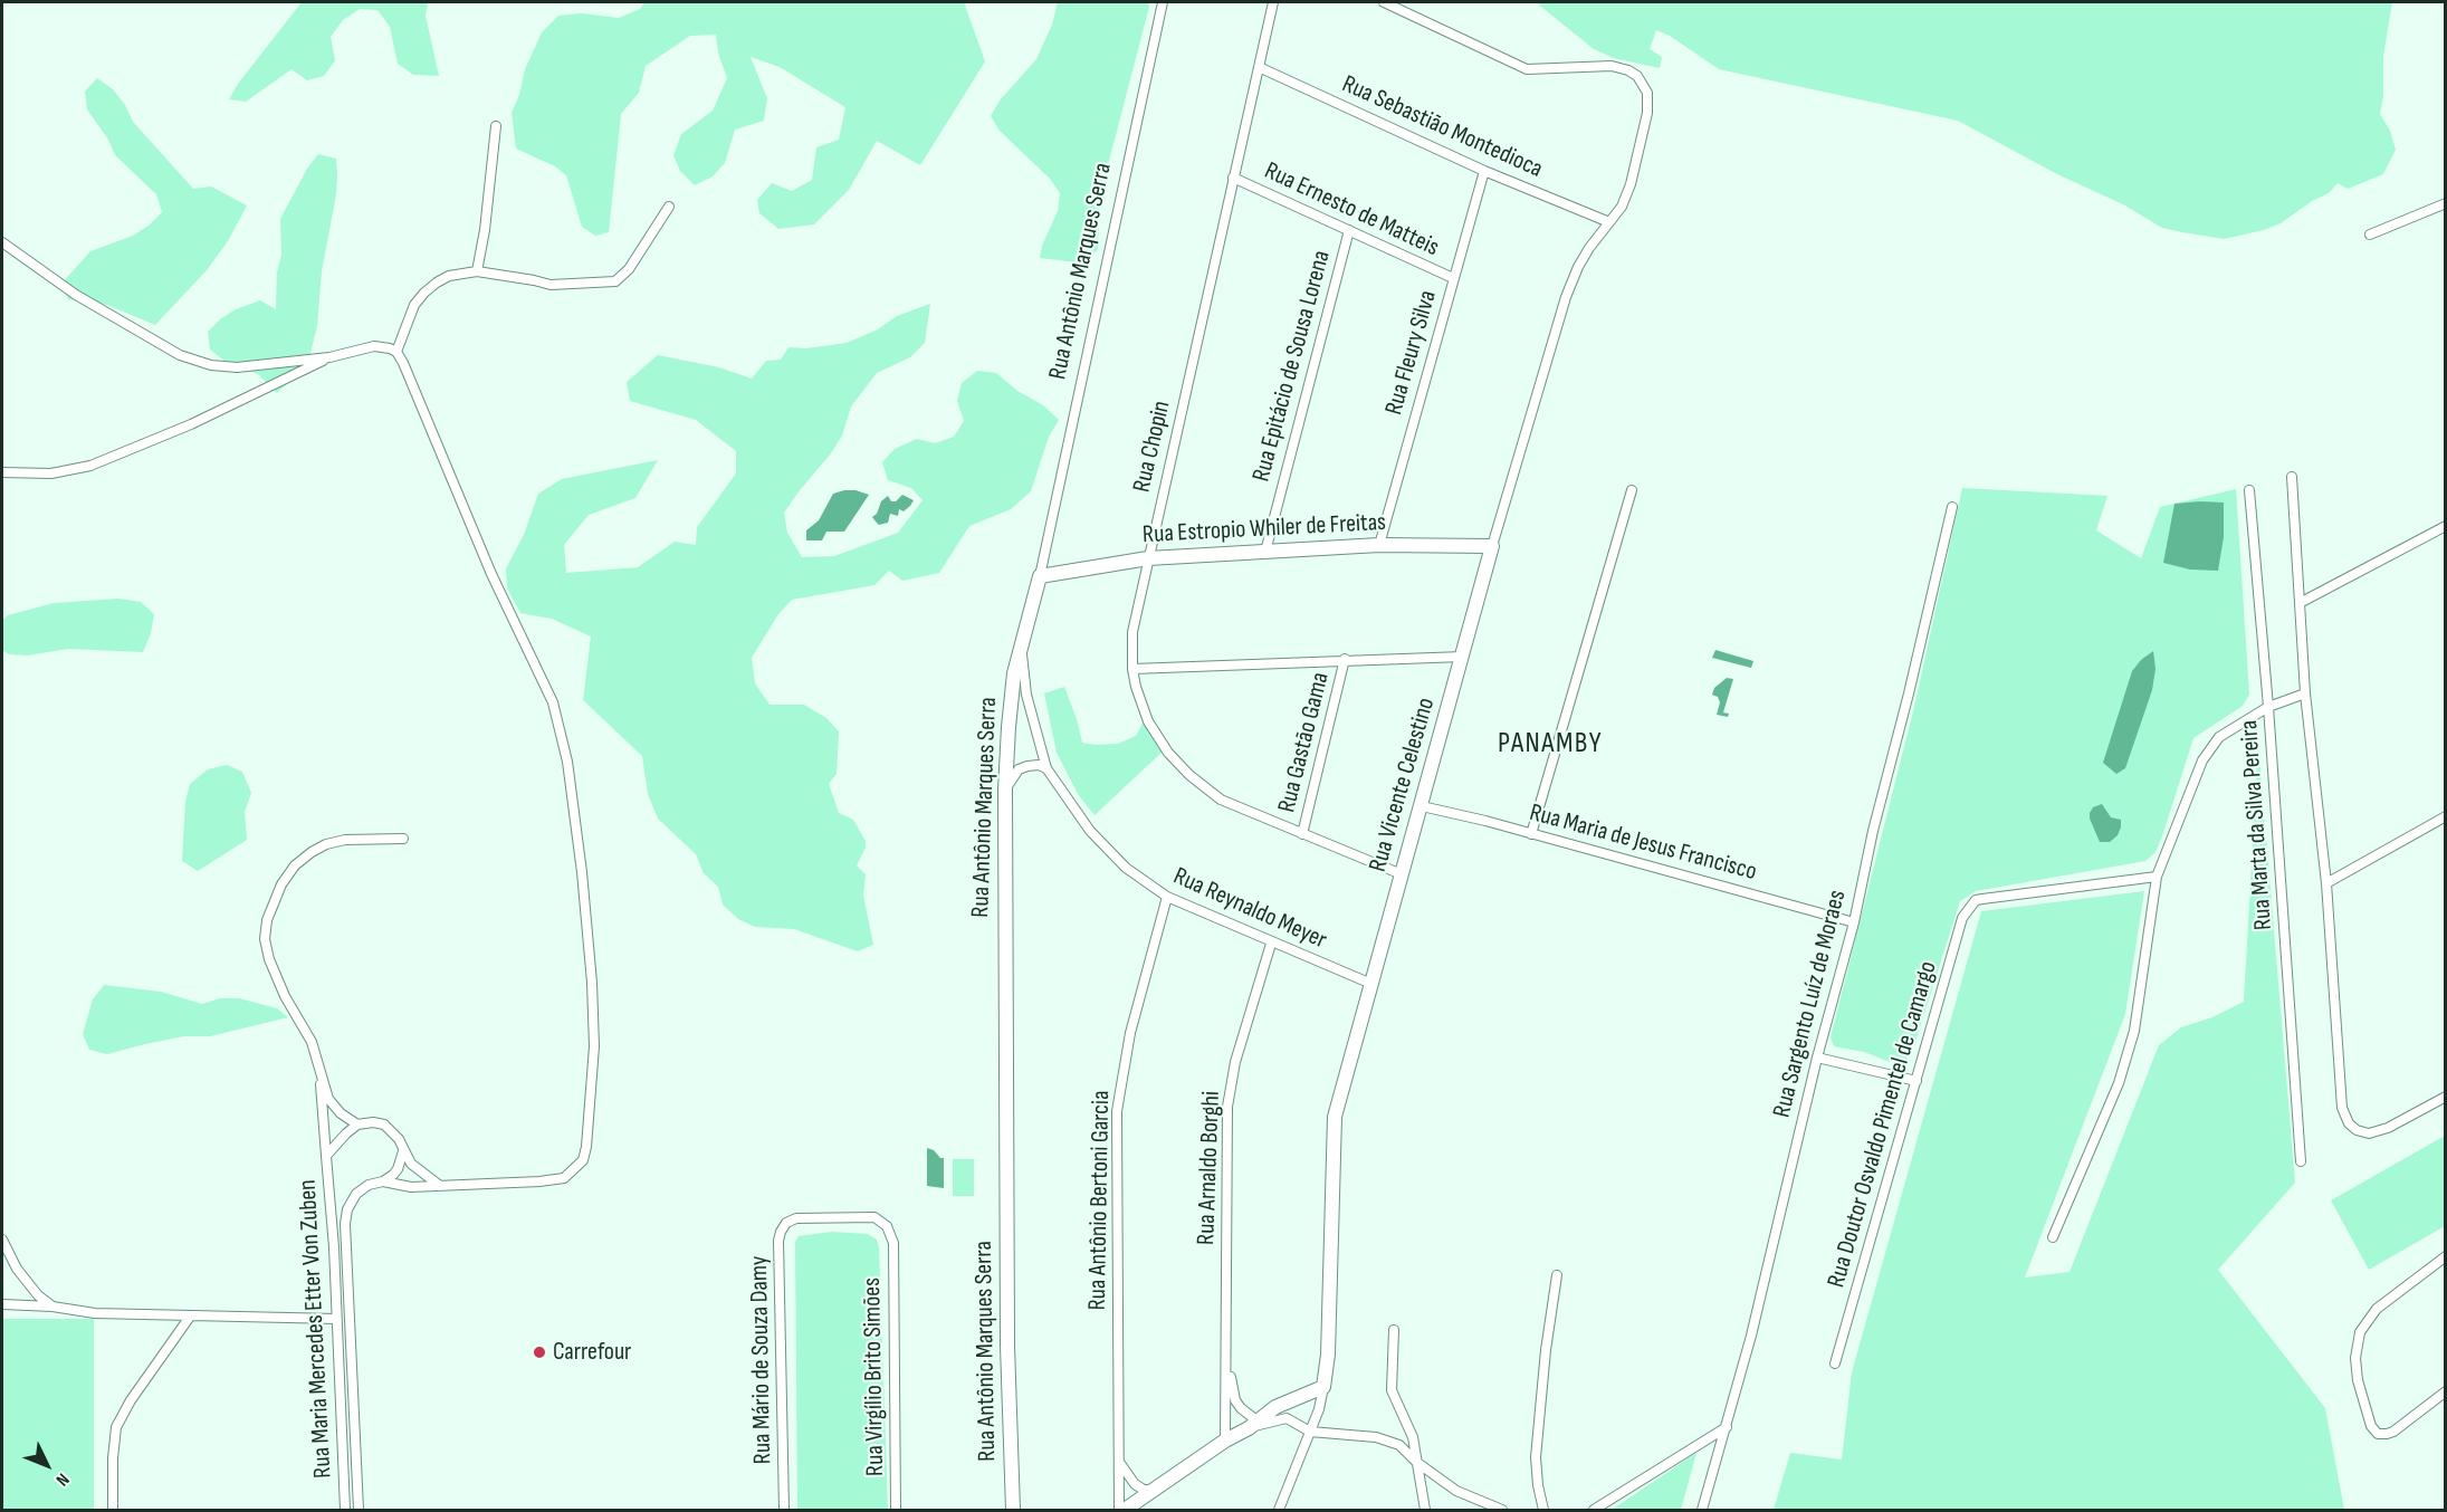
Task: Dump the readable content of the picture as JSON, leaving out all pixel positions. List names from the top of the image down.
{
  "streets": {
    "street": [
      "Rua Sebastião Montedioca",
      "Rua Ernesto de Matteis",
      "Rua Antônio Marques Serra",
      "Rua Fleury Silva",
      "Rua Epitácio de Sousa Lorena",
      "Rua Chopin",
      "Rua Estropio Whiler de Freitas",
      "Rua Gastão Gama",
      "Rua Vicente Celestino",
      "Rua Marta da Silva Pereira",
      "Rua Maria de Jesus Francisco",
      "Rua Reynaldo Meyer",
      "Rua Sargento Luíz de Moraes",
      "Rua Doutor Osvaldo Pimentel de Camargo",
      "Rua Arnaldo Borghi",
      "Rua Antônio Bertoni Garcia",
      "Rua Maria Mercedes Etter Von Zuben",
      "Rua Mário de Souza Damy",
      "Rua Virgílio Brito Simões"
    ]
  },
  "crossings": [
    ["Rua Sebastião Montedioca", "Rua Fleury Silva"],
    ["Rua Sebastião Montedioca", "Rua Chopin"],
    ["Rua Sebastião Montedioca", "Rua Vicente Celestino"],
    ["Rua Ernesto de Matteis", "Rua Fleury Silva"],
    ["Rua Ernesto de Matteis", "Rua Epitácio de Sousa Lorena"],
    ["Rua Ernesto de Matteis", "Rua Chopin"],
    ["Rua Antônio Marques Serra", "Rua Estropio Whiler de Freitas"],
    ["Rua Antônio Marques Serra", "Rua Reynaldo Meyer"],
    ["Rua Fleury Silva", "Rua Estropio Whiler de Freitas"],
    ["Rua Epitácio de Sousa Lorena", "Rua Estropio Whiler de Freitas"],
    ["Rua Chopin", "Rua Estropio Whiler de Freitas"],
    ["Rua Chopin", "Rua Gastão Gama"],
    ["Rua Chopin", "Rua Vicente Celestino"],
    ["Rua Estropio Whiler de Freitas", "Rua Vicente Celestino"],
    ["Rua Vicente Celestino", "Rua Maria de Jesus Francisco"],
    ["Rua Vicente Celestino", "Rua Reynaldo Meyer"],
    ["Rua Maria de Jesus Francisco", "Rua Sargento Luíz de Moraes"],
    ["Rua Reynaldo Meyer", "Rua Arnaldo Borghi"],
    ["Rua Reynaldo Meyer", "Rua Antônio Bertoni Garcia"],
    ["Rua Mário de Souza Damy", "Rua Virgílio Brito Simões"]
  ],
  "districts": ["PANAMBY"],
  "places": ["Carrefour"],
  "north": "bottom right"
}
